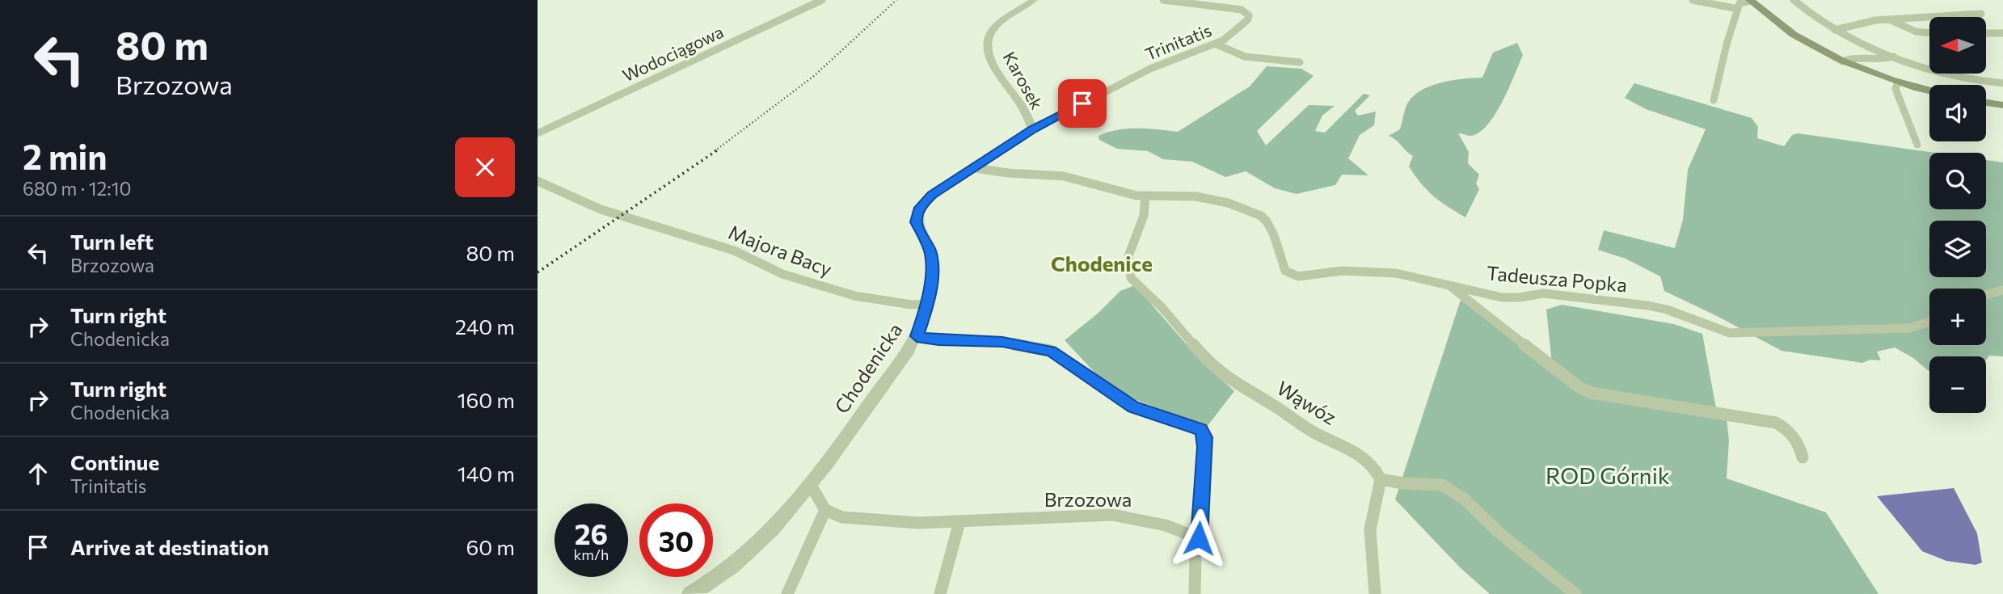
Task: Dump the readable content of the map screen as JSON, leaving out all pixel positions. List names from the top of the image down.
{
  "streets": {
    "street": [
      "Trinitatis",
      "Wodociągowa",
      "Karosek",
      "Majora Bacy",
      "Tadeusza Popka",
      "Chodenicka",
      "Wąwóz",
      "Brzozowa"
    ]
  },
  "crossings": [
    ["Trinitatis", "Karosek"],
    ["Trinitatis", "Chodenicka"],
    ["Karosek", "Chodenicka"],
    ["Majora Bacy", "Chodenicka"],
    ["Tadeusza Popka", "Chodenicka"],
    ["Tadeusza Popka", "Wąwóz"]
  ],
  "districts": ["Chodenice"],
  "parks": ["ROD Górnik"],
  "north": "left",
  "page": {
    "turn": ["80 m", "Brzozowa"],
    "map_buttons": ["+", "−"],
    "heading": ["2 min", "680 m · 12:10"],
    "list": [
      {
        "name": "Turn left",
        "note": "Brzozowa",
        "value": "80 m"
      },
      {
        "name": "Turn right",
        "note": "Chodenicka",
        "value": "240 m"
      },
      {
        "name": "Turn right",
        "note": "Chodenicka",
        "value": "160 m"
      },
      {
        "name": "Continue",
        "note": "Trinitatis",
        "value": "140 m"
      },
      {
        "name": "Arrive at destination",
        "value": "60 m"
      }
    ],
    "speed": "26 km/h",
    "limit": "30"
  }
}
